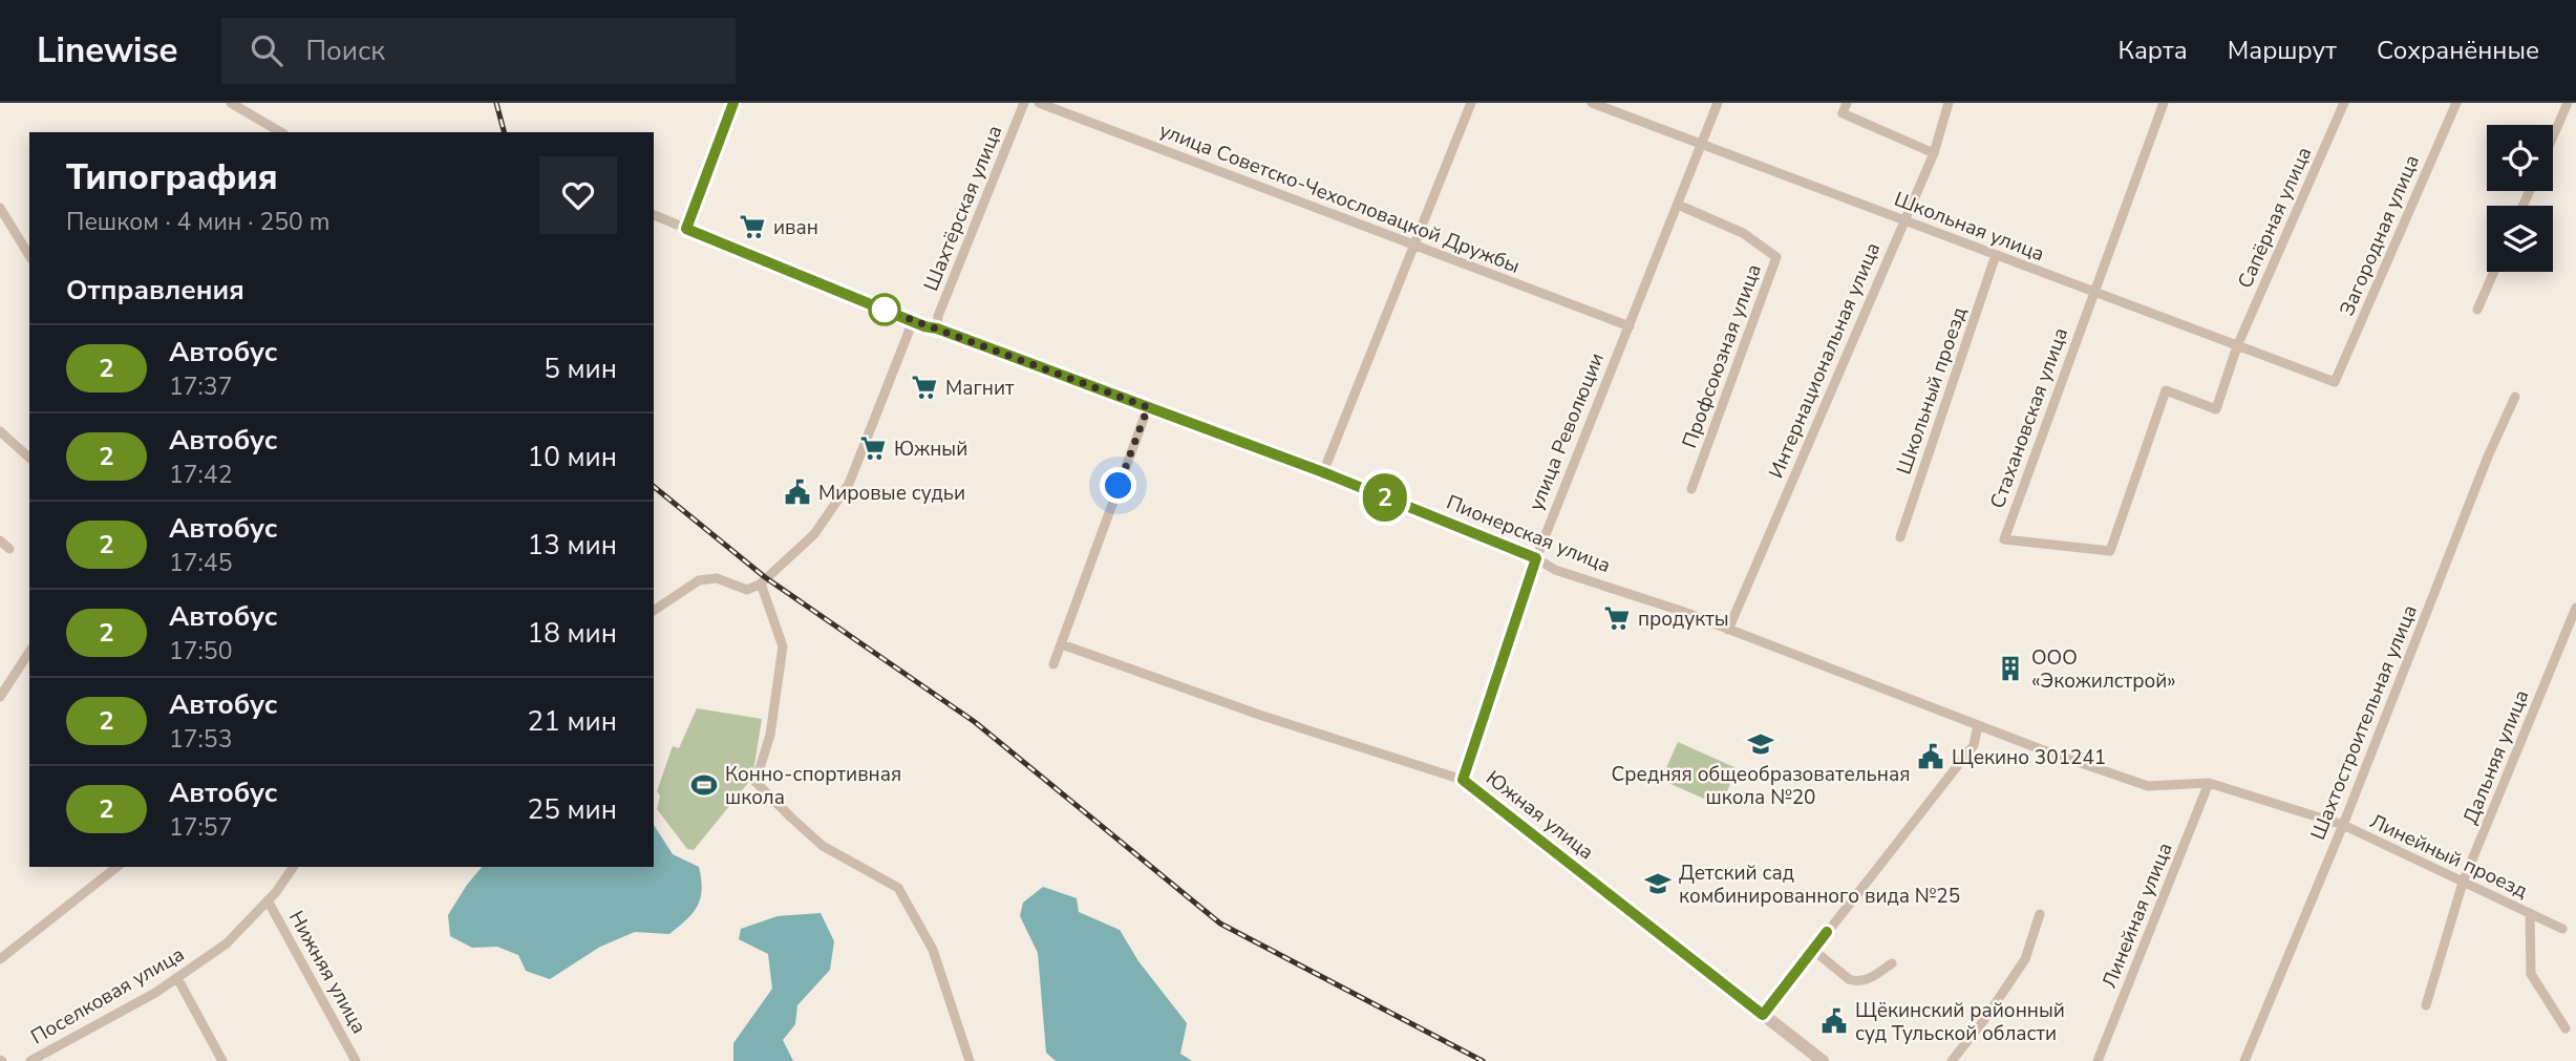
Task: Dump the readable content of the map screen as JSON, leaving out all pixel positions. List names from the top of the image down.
{
  "streets": {
    "street": [
      "улица Советско-Чехословацкой Дружбы",
      "Шахтёрская улица",
      "Сапёрная улица",
      "Школьная улица",
      "Загородная улица",
      "Профсоюзная улица",
      "Интернациональная улица",
      "Школьный проезд",
      "Стахановская улица",
      "улица Революции",
      "Пионерская улица",
      "Шахтостроительная улица",
      "Дальняя улица",
      "Южная улица",
      "Линейный проезд",
      "Линейная улица",
      "Нижняя улица",
      "Поселковая улица"
    ]
  },
  "crossings": [
    ["улица Советско-Чехословацкой Дружбы", "улица Революции"],
    ["Шахтёрская улица", "Пионерская улица"],
    ["Сапёрная улица", "Школьная улица"],
    ["Сапёрная улица", "Стахановская улица"],
    ["Школьная улица", "Загородная улица"],
    ["Школьная улица", "Интернациональная улица"],
    ["Школьная улица", "Школьный проезд"],
    ["Школьная улица", "Стахановская улица"],
    ["Школьная улица", "улица Революции"],
    ["Профсоюзная улица", "улица Революции"],
    ["Интернациональная улица", "Пионерская улица"],
    ["улица Революции", "Пионерская улица"],
    ["улица Революции", "Южная улица"],
    ["Пионерская улица", "Линейный проезд"],
    ["Шахтостроительная улица", "Линейный проезд"],
    ["Дальняя улица", "Линейный проезд"],
    ["Линейный проезд", "Линейная улица"],
    ["Нижняя улица", "Поселковая улица"]
  ],
  "places": {
    "supermarket": [
      "иван",
      "Магнит",
      "Южный",
      "продукты"
    ],
    "public building": ["Мировые судьи", "Щекино 301241", "Щёкинский районный суд Тульской области"],
    "building": ["ООО «Экожилстрой»"],
    "school or university": ["Средняя общеобразовательная школа №20", "Детский сад комбинированного вида №25"],
    "sports": ["Конно-спортивная школа"]
  },
  "lines": ["bus line 2"],
  "page": {
    "header": "Linewise",
    "search": "Поиск",
    "nav": ["Карта", "Маршрут", "Сохранённые"],
    "on_map": "2",
    "heading": [
      ["Типография", "Пешком · 4 мин · 250 m"],
      "Отправления"
    ],
    "list": [
      {
        "mark": "2",
        "name": "Автобус",
        "note": "17:37",
        "value": "5 мин"
      },
      {
        "mark": "2",
        "name": "Автобус",
        "note": "17:42",
        "value": "10 мин"
      },
      {
        "mark": "2",
        "name": "Автобус",
        "note": "17:45",
        "value": "13 мин"
      },
      {
        "mark": "2",
        "name": "Автобус",
        "note": "17:50",
        "value": "18 мин"
      },
      {
        "mark": "2",
        "name": "Автобус",
        "note": "17:53",
        "value": "21 мин"
      },
      {
        "mark": "2",
        "name": "Автобус",
        "note": "17:57",
        "value": "25 мин"
      }
    ]
  }
}
